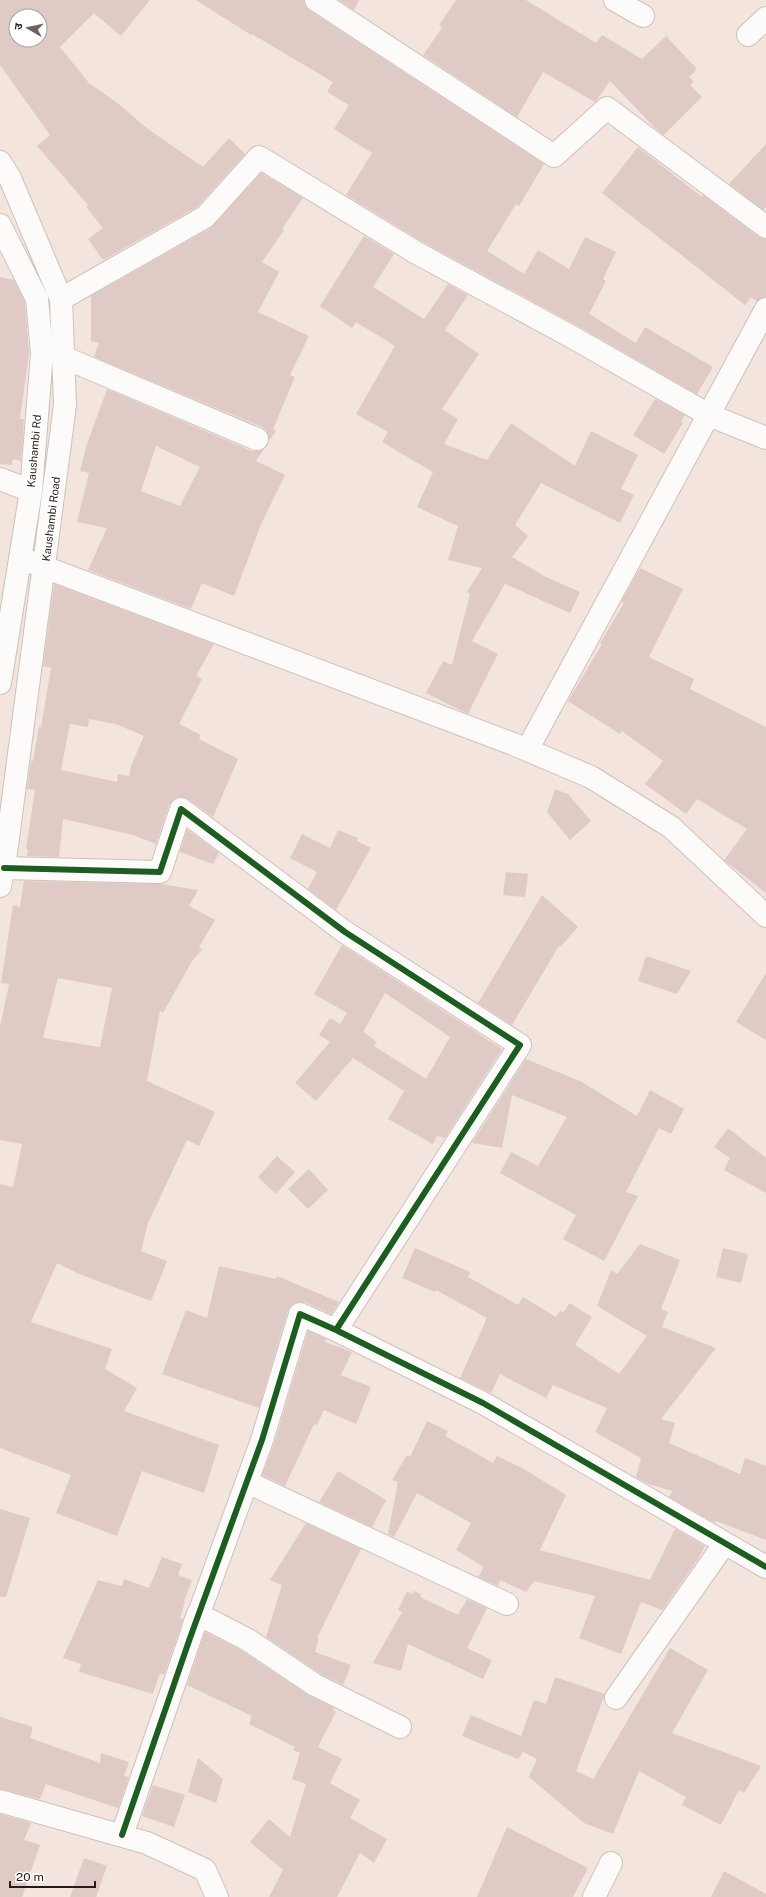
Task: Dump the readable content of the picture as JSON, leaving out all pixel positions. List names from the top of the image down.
{
  "streets": {
    "street": ["Kaushambi Rd", "Kaushambi Road"]
  },
  "scale_bar": "20 m",
  "north": "left"
}
